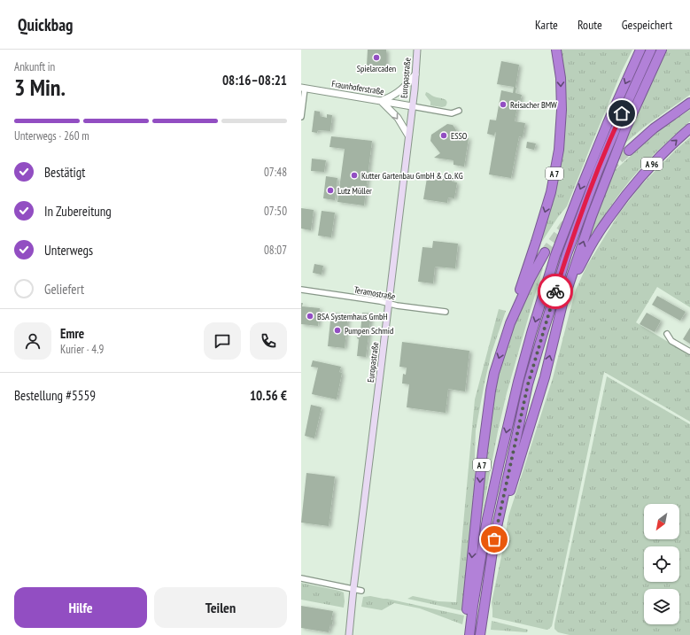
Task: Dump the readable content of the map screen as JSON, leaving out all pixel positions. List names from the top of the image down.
{
  "streets": {
    "highway": ["A 96", "A 7"],
    "main road": ["Europastraße"],
    "street": ["Fraunhoferstraße", "Teramostraße"]
  },
  "crossings": [
    ["Europastraße", "Fraunhoferstraße"],
    ["Europastraße", "Teramostraße"]
  ],
  "places": [
    "Spielarcaden",
    "Reisacher BMW",
    "ESSO",
    "Kutter Gartenbau GmbH & Co. KG",
    "Lutz Müller",
    "BSA Systemhaus GmbH",
    "Pumpen Schmid"
  ],
  "north": "bottom left",
  "page": {
    "header": "Quickbag",
    "nav": ["Karte", "Route", "Gespeichert"],
    "heading": ["3 Min.", "Ankunft in", "08:16–08:21"],
    "panel": [
      "Emre",
      "Kurier · 4.9",
      "Bestellung #5559",
      "10.56 €"
    ],
    "bar": "Unterwegs · 260 m",
    "list": [
      ["Bestätigt", "07:48"],
      ["In Zubereitung", "07:50"],
      ["Unterwegs", "08:07"],
      "Geliefert"
    ],
    "buttons": ["Hilfe", "Teilen"]
  }
}
